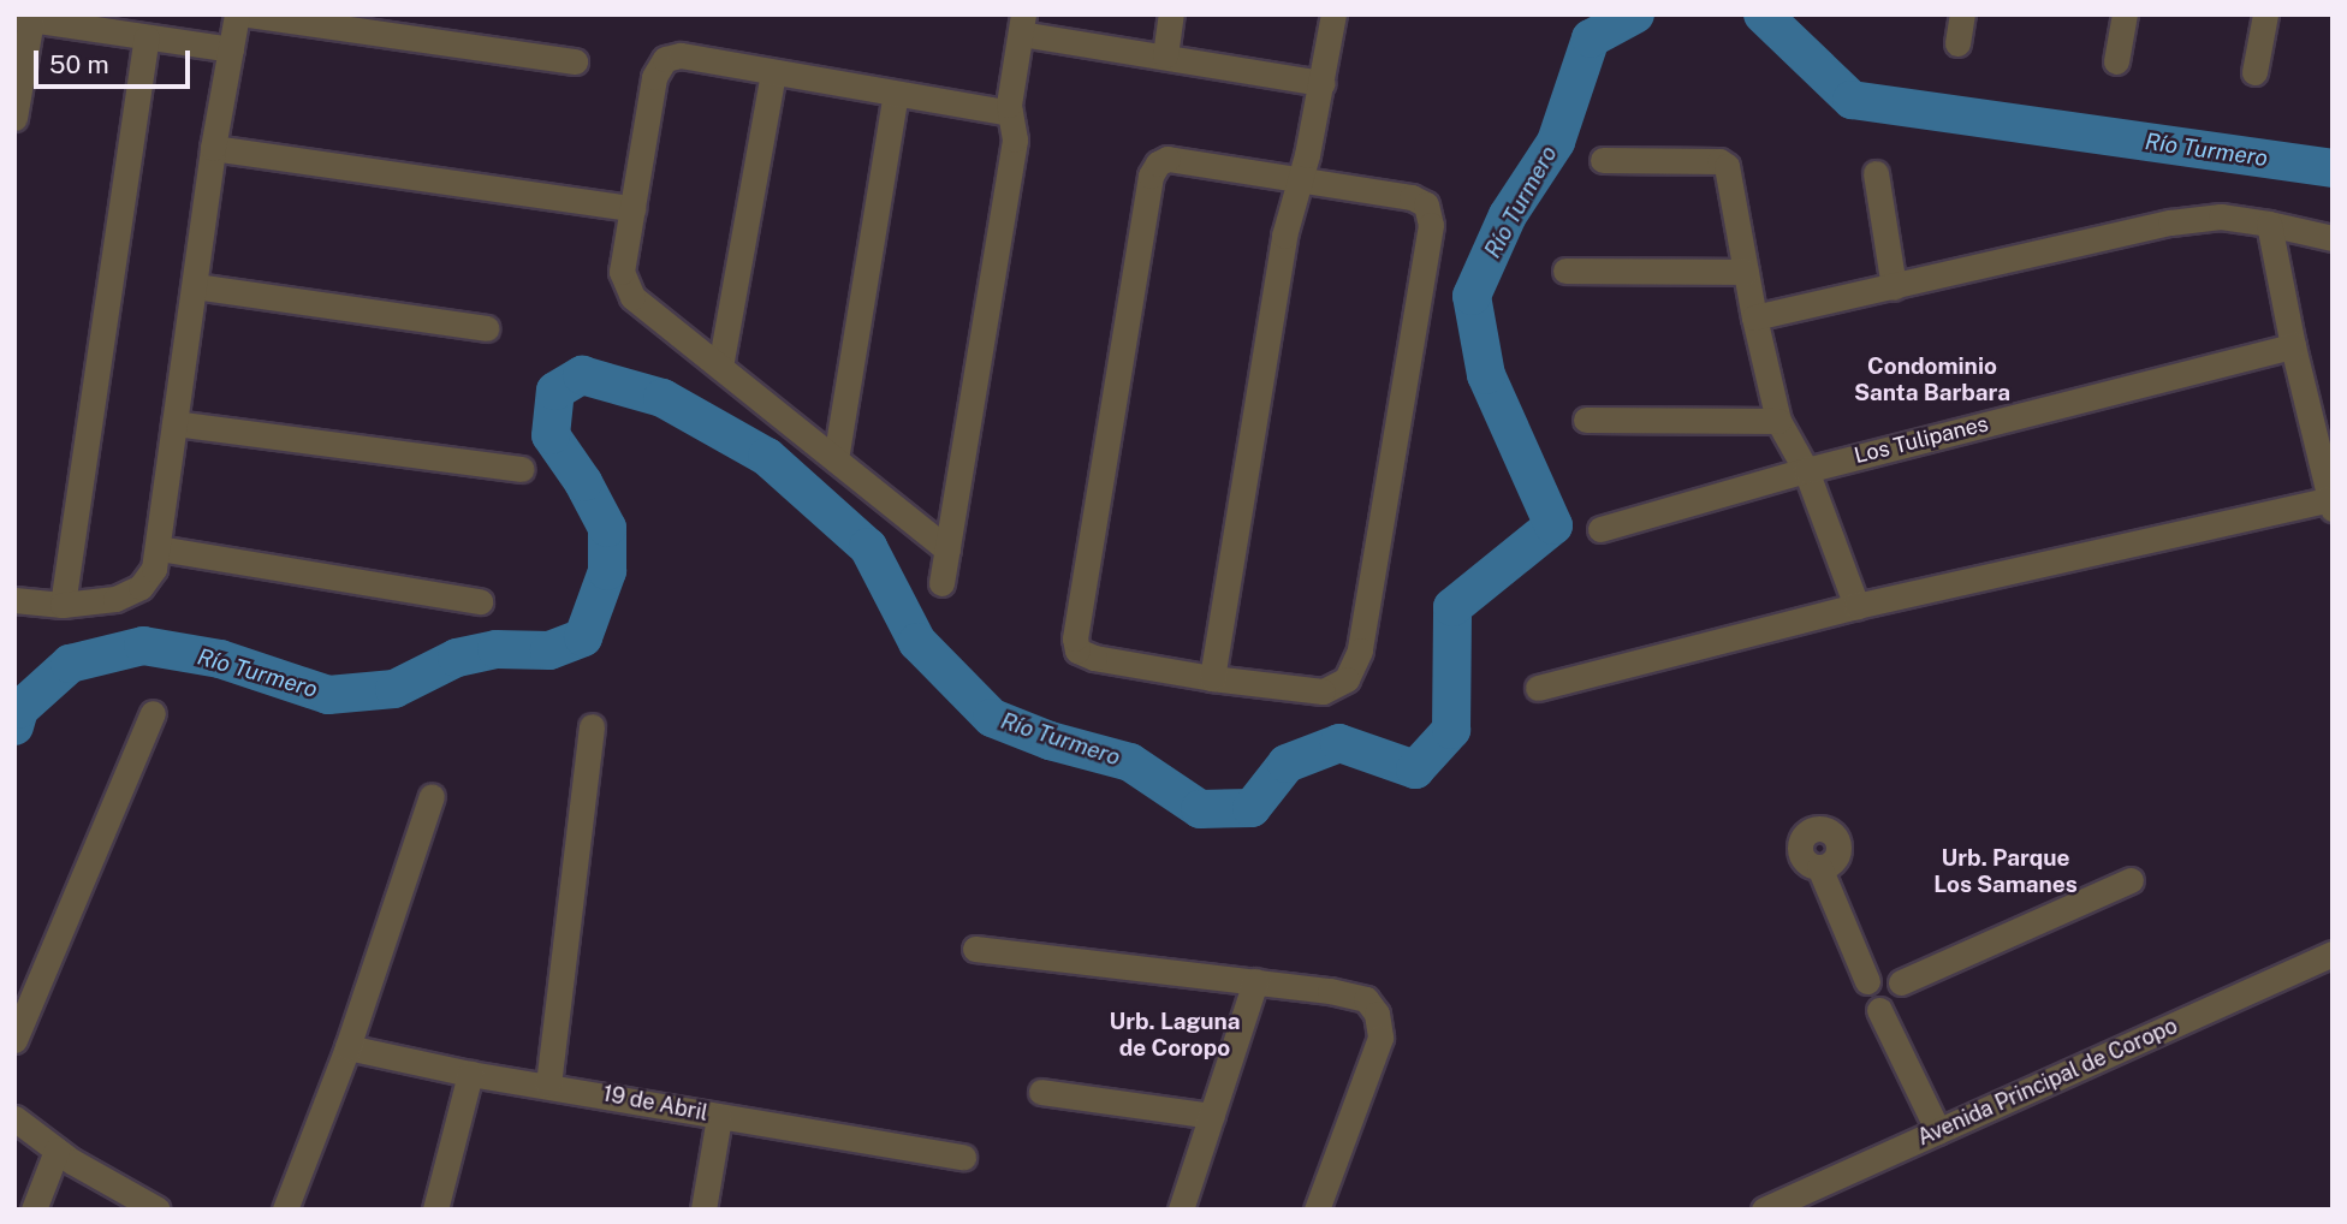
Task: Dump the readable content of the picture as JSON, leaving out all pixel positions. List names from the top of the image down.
{
  "streets": {
    "street": ["Los Tulipanes", "Avenida Principal de Coropo", "19 de Abril"]
  },
  "districts": ["Condominio Santa Barbara", "Urb. Parque Los Samanes", "Urb. Laguna de Coropo"],
  "water": ["Río Turmero"],
  "scale_bar": "50 m"
}
